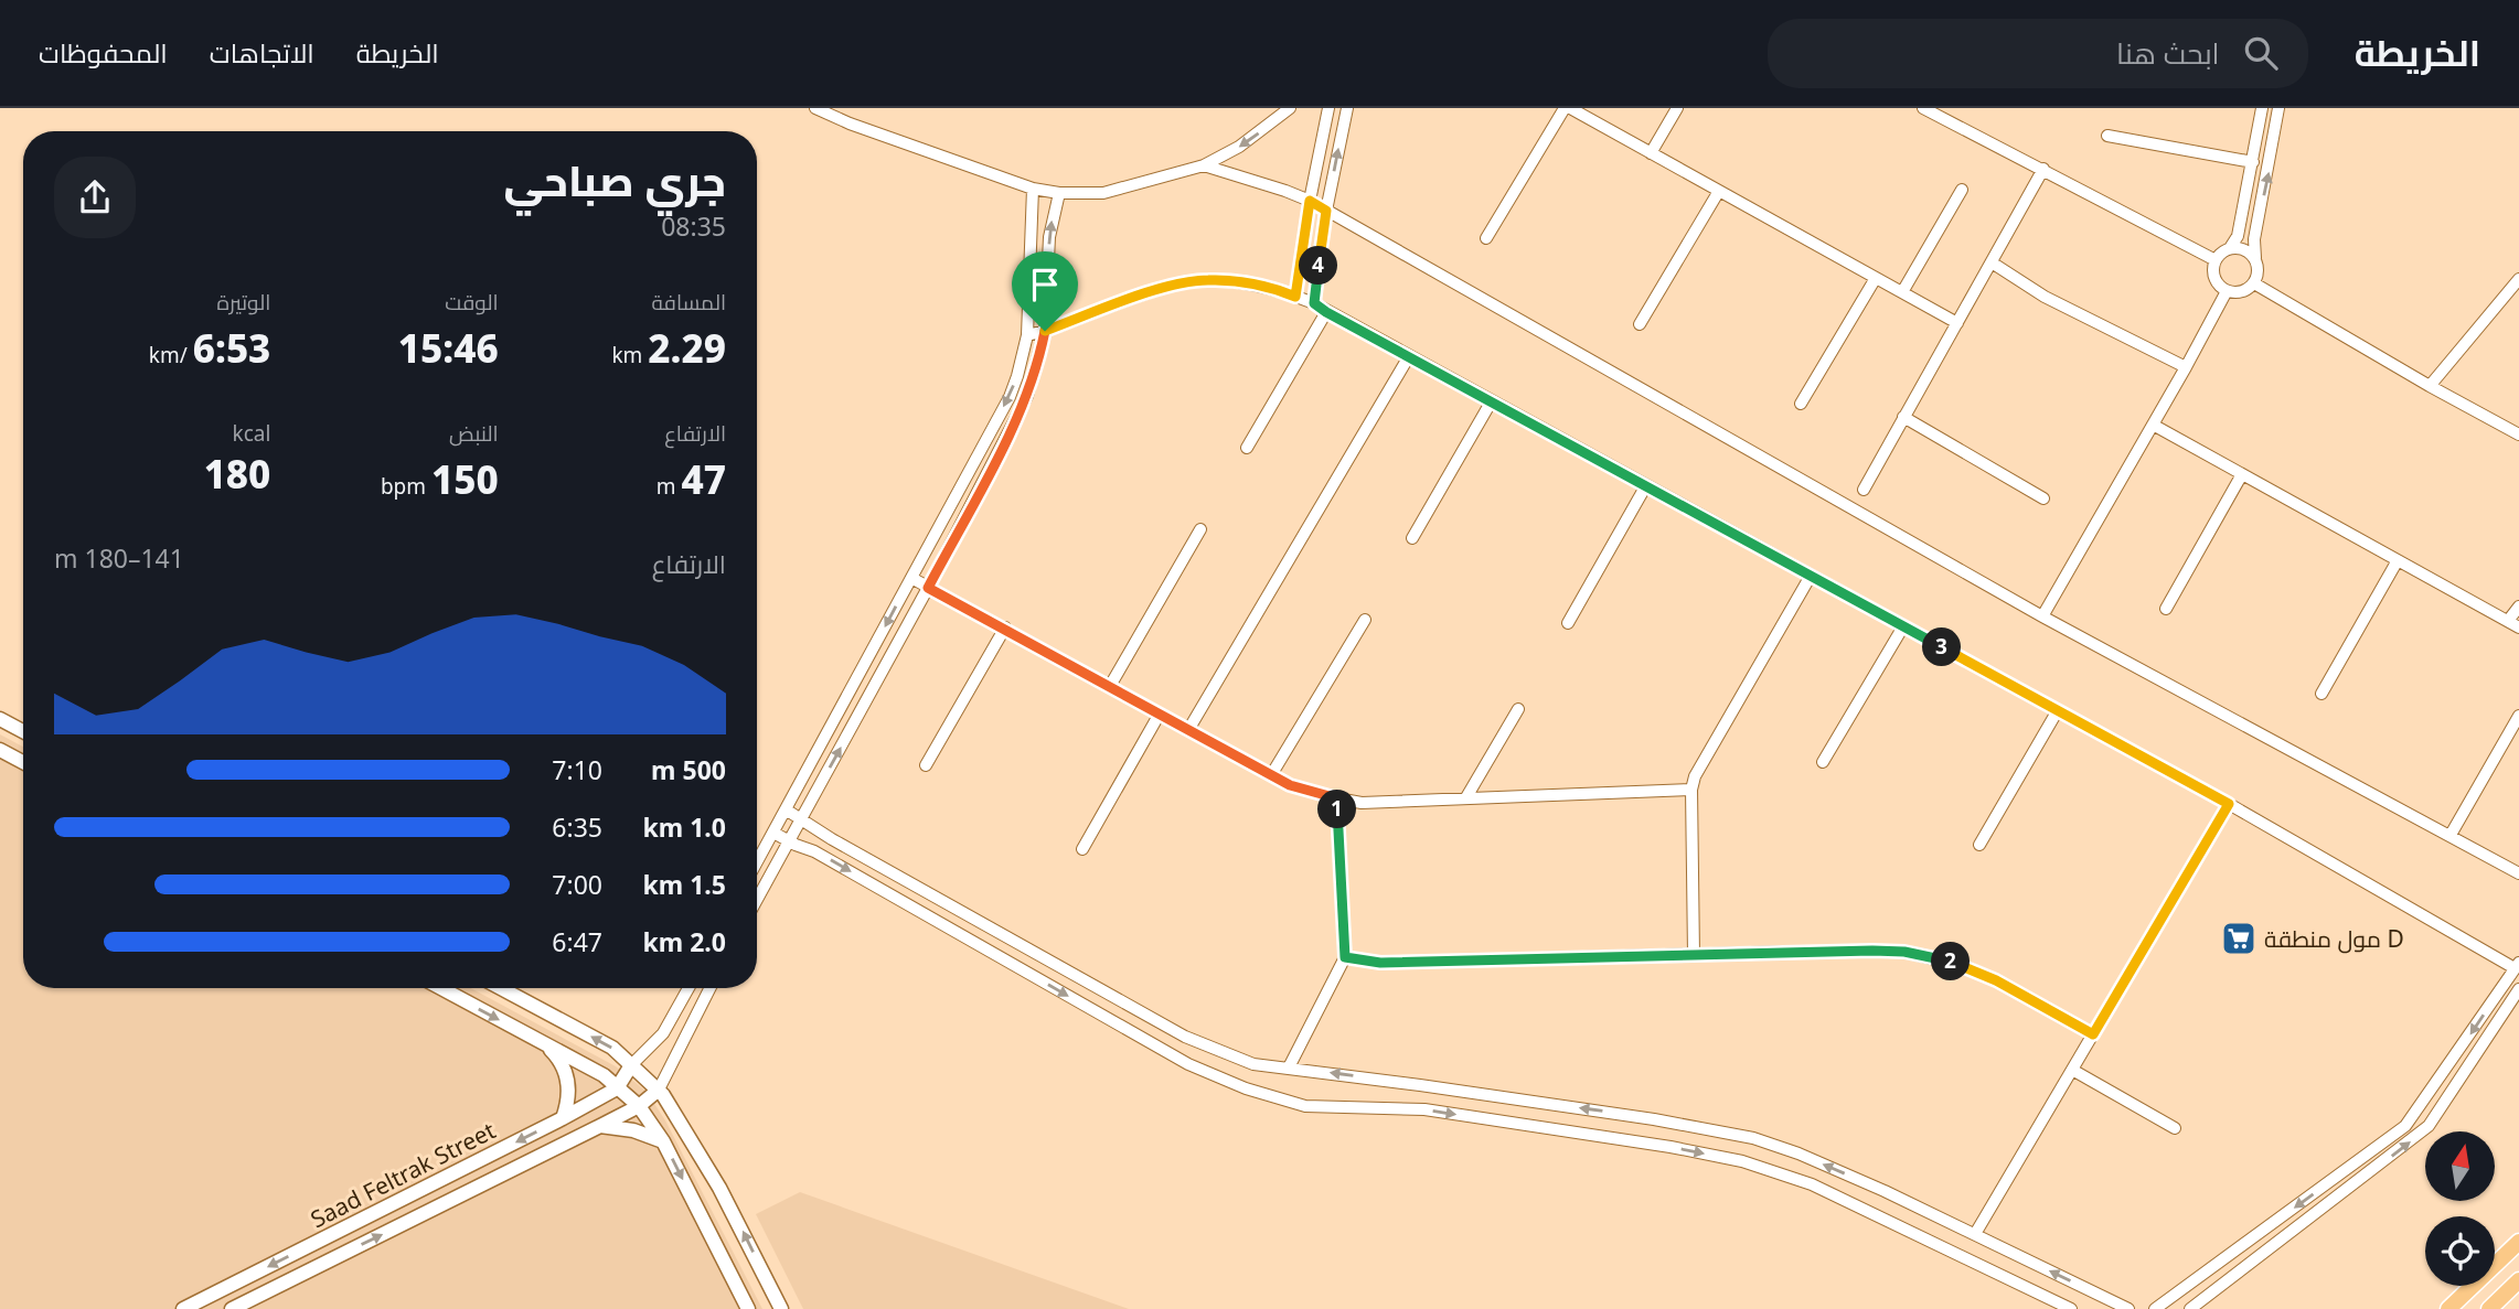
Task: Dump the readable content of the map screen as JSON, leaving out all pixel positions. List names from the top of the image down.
{
  "streets": {
    "street": ["Saad Feltrak Street"]
  },
  "places": {
    "supermarket": ["مول منطقة D"]
  },
  "north": "top",
  "page": {
    "header": "الخريطة",
    "search": "ابحث هنا",
    "nav": ["الخريطة", "الاتجاهات", "المحفوظات"],
    "heading": ["جري صباحي", "08:35"],
    "pins": [
      "4",
      "3",
      "1",
      "2"
    ],
    "stats": [
      ["المسافة", "2.29 km"],
      ["الوقت", "15:46"],
      ["الوتيرة", "6:53 /km"],
      ["الارتفاع", "47 m"],
      ["النبض", "150 bpm"],
      ["kcal", "180"]
    ],
    "chart": ["الارتفاع", "141–180 m"],
    "list": [
      {
        "name": "500 m",
        "note": "7:10"
      },
      {
        "name": "1.0 km",
        "note": "6:35"
      },
      {
        "name": "1.5 km",
        "note": "7:00"
      },
      {
        "name": "2.0 km",
        "note": "6:47"
      }
    ]
  }
}
